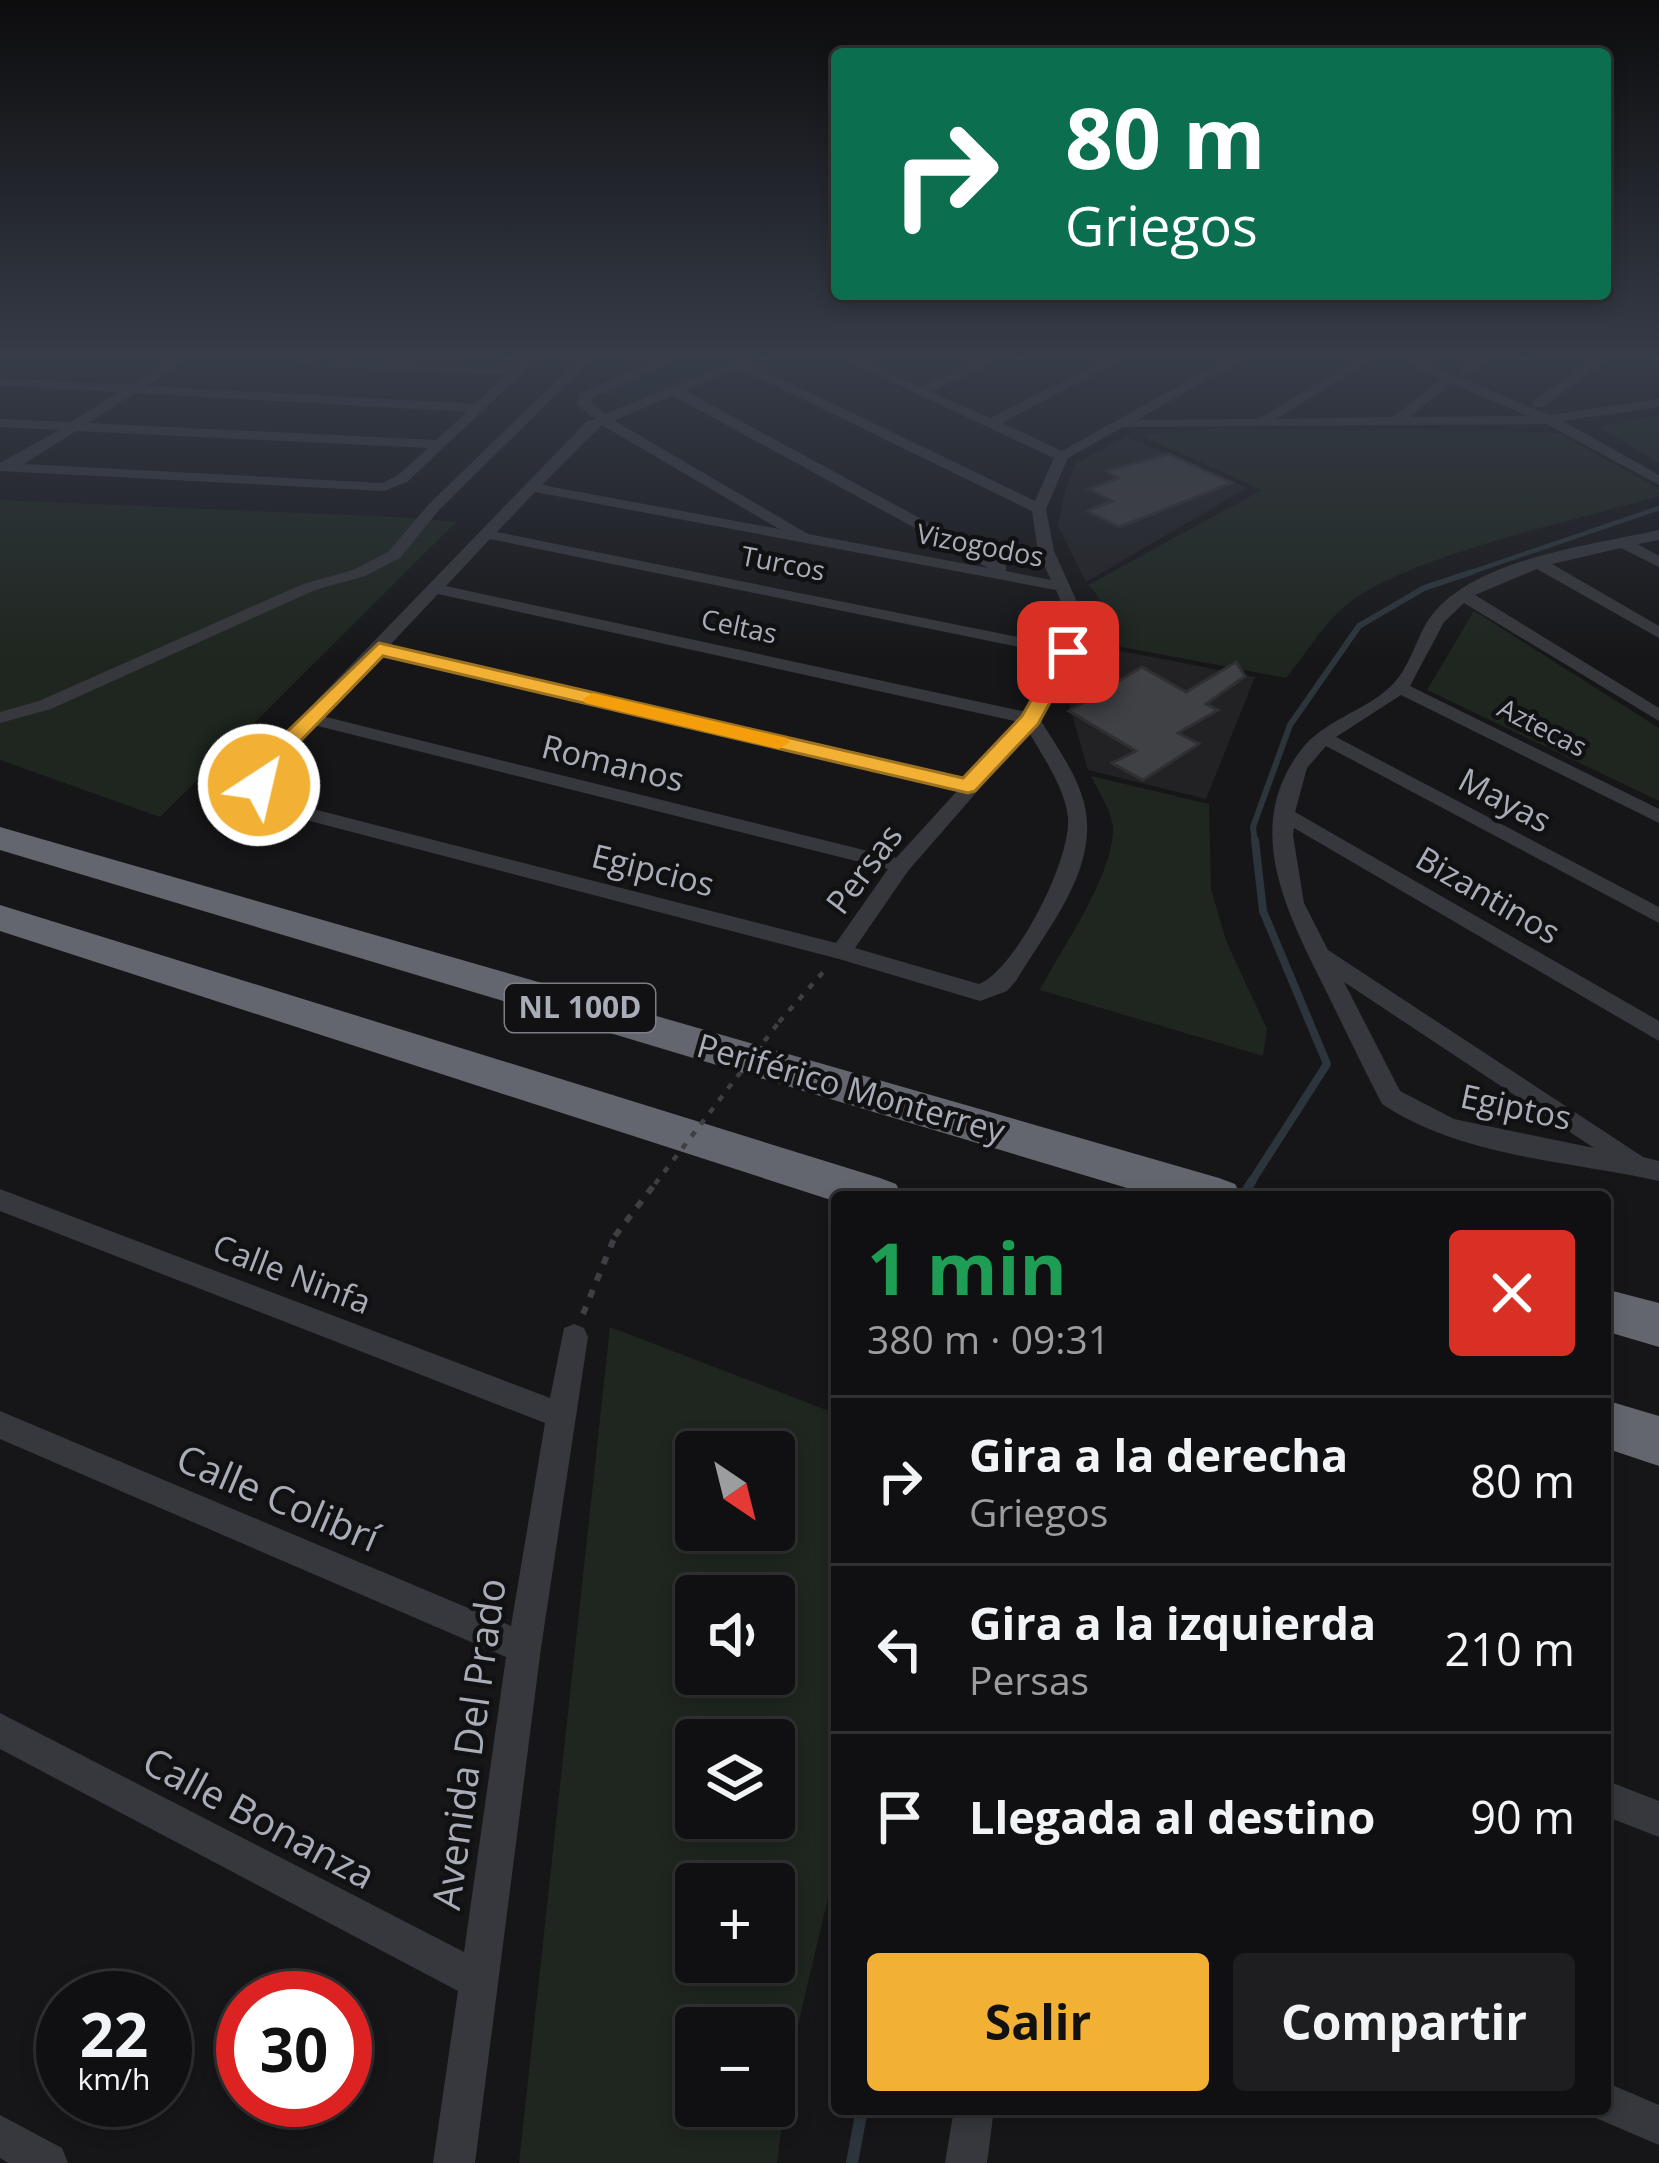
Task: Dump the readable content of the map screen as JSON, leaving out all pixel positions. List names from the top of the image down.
{
  "streets": {
    "highway": ["NL 100D", "Periférico Monterrey"],
    "street": [
      "Vizogodos",
      "Turcos",
      "Celtas",
      "Aztecas",
      "Romanos",
      "Mayas",
      "Persas",
      "Egipcios",
      "Bizantinos",
      "Egiptos",
      "Calle Ninfa",
      "Calle Colibrí",
      "Avenida Del Prado",
      "Calle Bonanza"
    ]
  },
  "crossings": [
    ["Turcos", "Persas"],
    ["Celtas", "Persas"],
    ["Celtas", "Egipcios"],
    ["Romanos", "Persas"],
    ["Romanos", "Egipcios"],
    ["Persas", "Egipcios"],
    ["Bizantinos", "Egiptos"],
    ["Calle Ninfa", "Avenida Del Prado"],
    ["Calle Colibrí", "Avenida Del Prado"],
    ["Avenida Del Prado", "Calle Bonanza"]
  ],
  "north": "bottom right",
  "page": {
    "turn": ["80 m", "Griegos"],
    "heading": ["1 min", "380 m · 09:31"],
    "list": [
      {
        "name": "Gira a la derecha",
        "note": "Griegos",
        "value": "80 m"
      },
      {
        "name": "Gira a la izquierda",
        "note": "Persas",
        "value": "210 m"
      },
      {
        "name": "Llegada al destino",
        "value": "90 m"
      }
    ],
    "map_buttons": ["+", "−"],
    "buttons": ["Salir", "Compartir"],
    "speed": "22 km/h",
    "limit": "30"
  }
}
